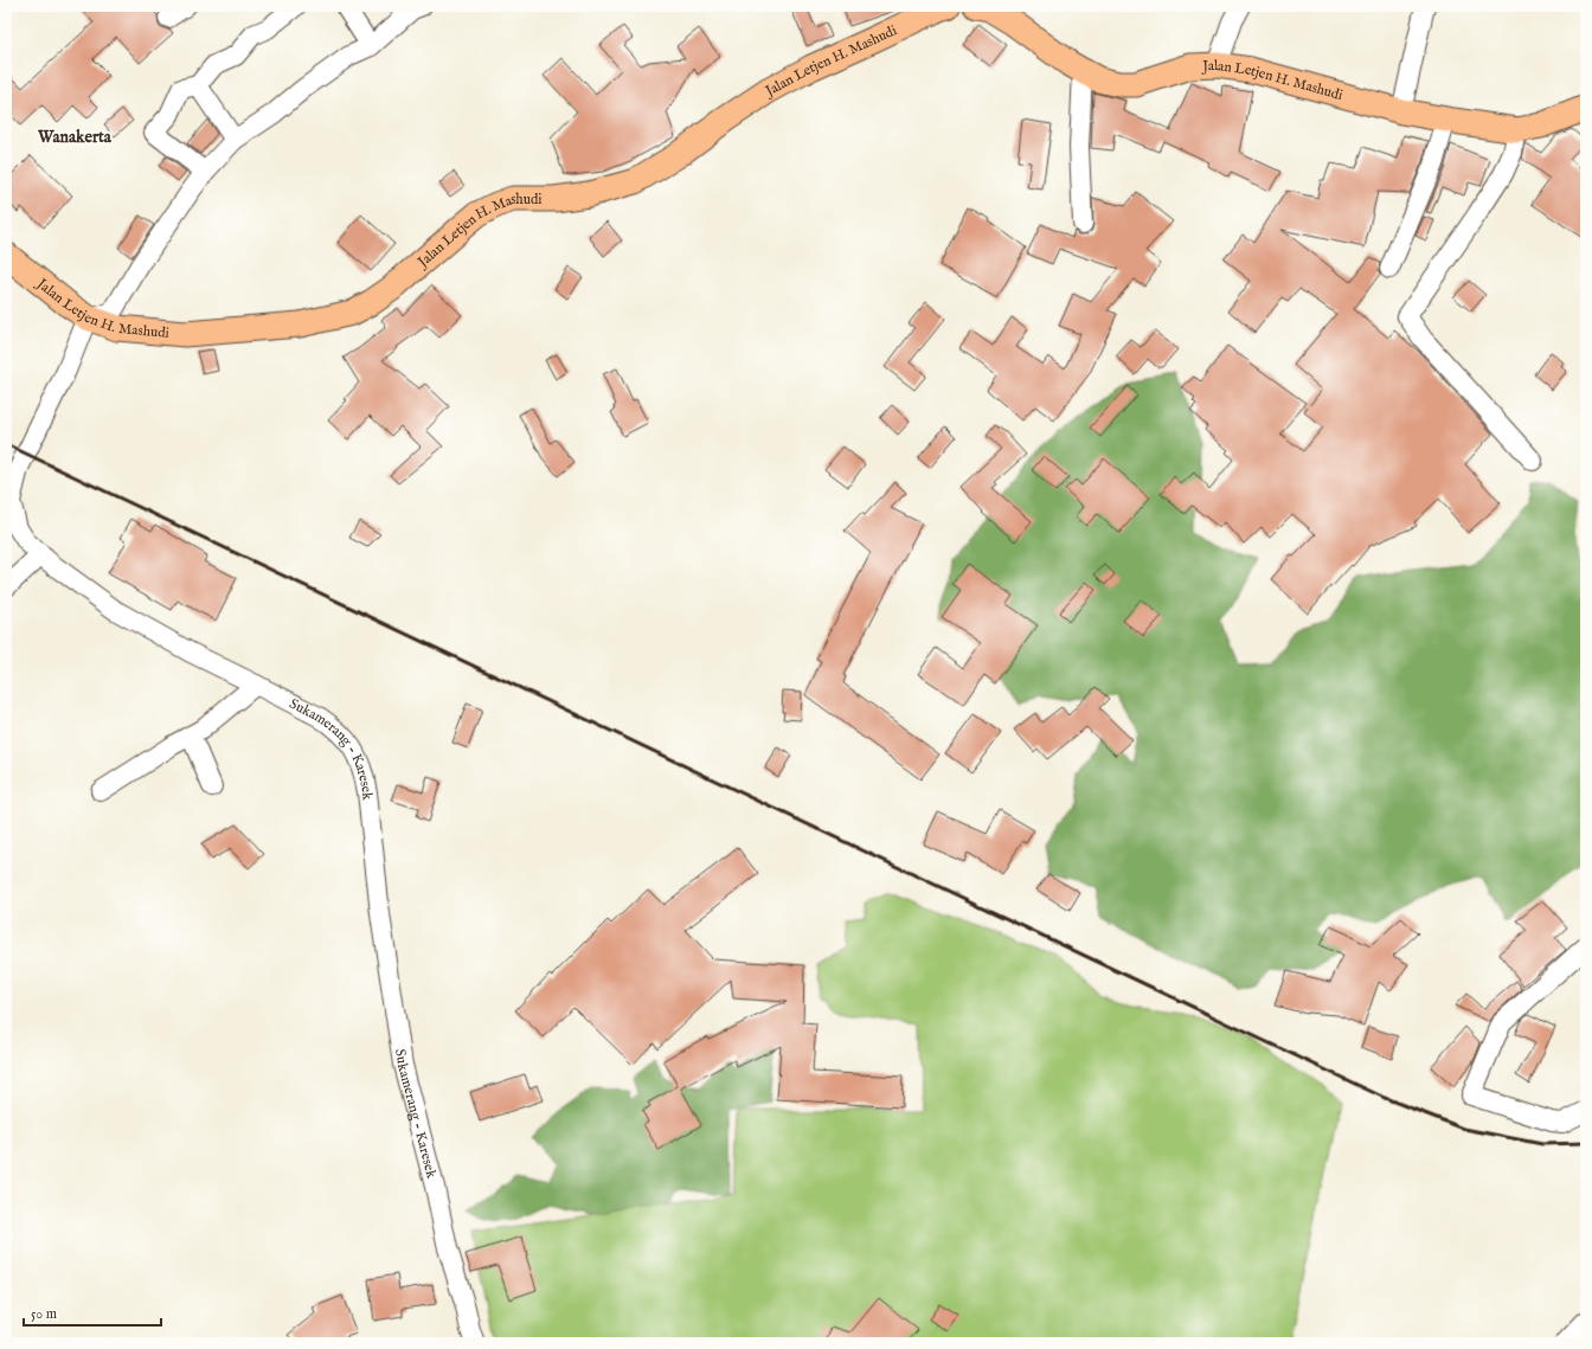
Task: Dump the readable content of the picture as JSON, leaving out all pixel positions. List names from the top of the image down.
{
  "streets": {
    "main road": ["Jalan Letjen H. Mashudi"],
    "street": ["Sukamerang - Karesek"]
  },
  "crossings": [
    ["Jalan Letjen H. Mashudi", "Sukamerang - Karesek"]
  ],
  "districts": ["Wanakerta"],
  "scale_bar": "50 m"
}
